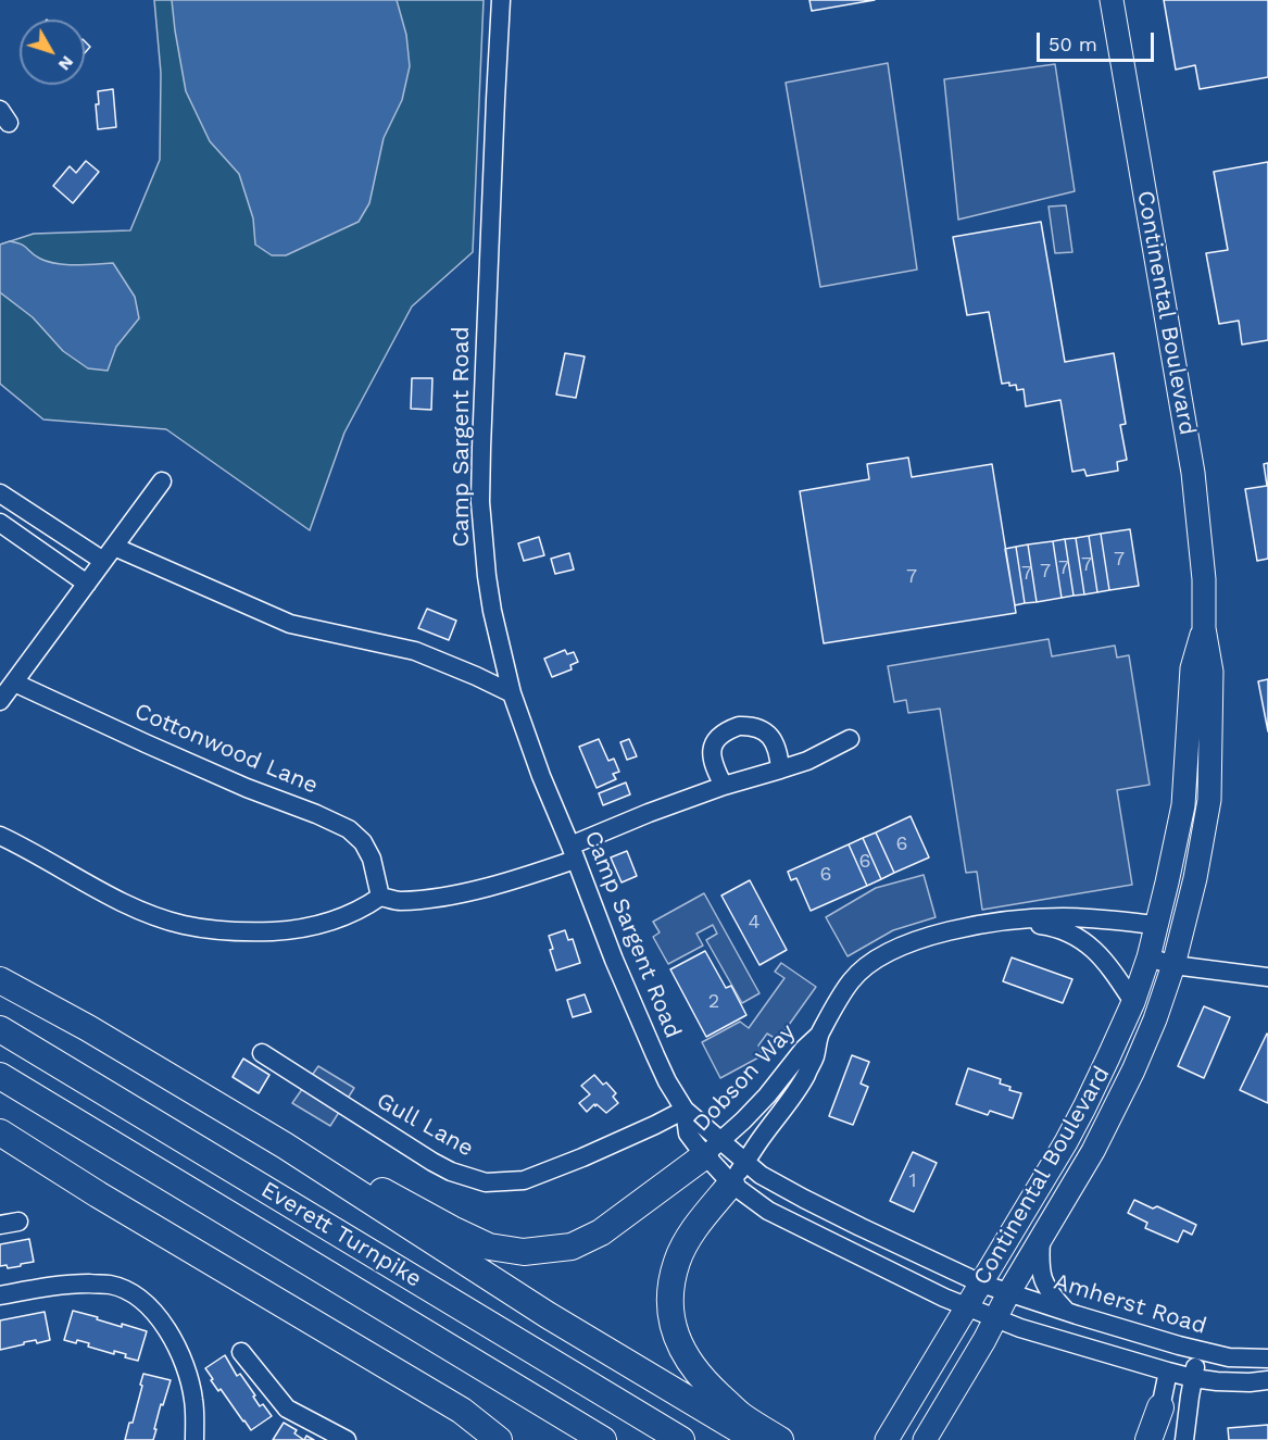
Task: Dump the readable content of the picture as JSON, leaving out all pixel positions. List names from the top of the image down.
{
  "streets": {
    "highway": ["Everett Turnpike"],
    "main road": ["Continental Boulevard"],
    "street": [
      "Camp Sargent Road",
      "Cottonwood Lane",
      "Dobson Way",
      "Gull Lane",
      "Amherst Road"
    ]
  },
  "crossings": [
    ["Continental Boulevard", "Camp Sargent Road"],
    ["Continental Boulevard", "Dobson Way"],
    ["Continental Boulevard", "Amherst Road"],
    ["Camp Sargent Road", "Dobson Way"],
    ["Camp Sargent Road", "Gull Lane"],
    ["Camp Sargent Road", "Amherst Road"]
  ],
  "house_numbers": [
    "7",
    "7",
    "7",
    "7",
    "7",
    "7",
    "6",
    "6",
    "6",
    "4",
    "2",
    "1"
  ],
  "scale_bar": "50 m",
  "north": "bottom right"
}
